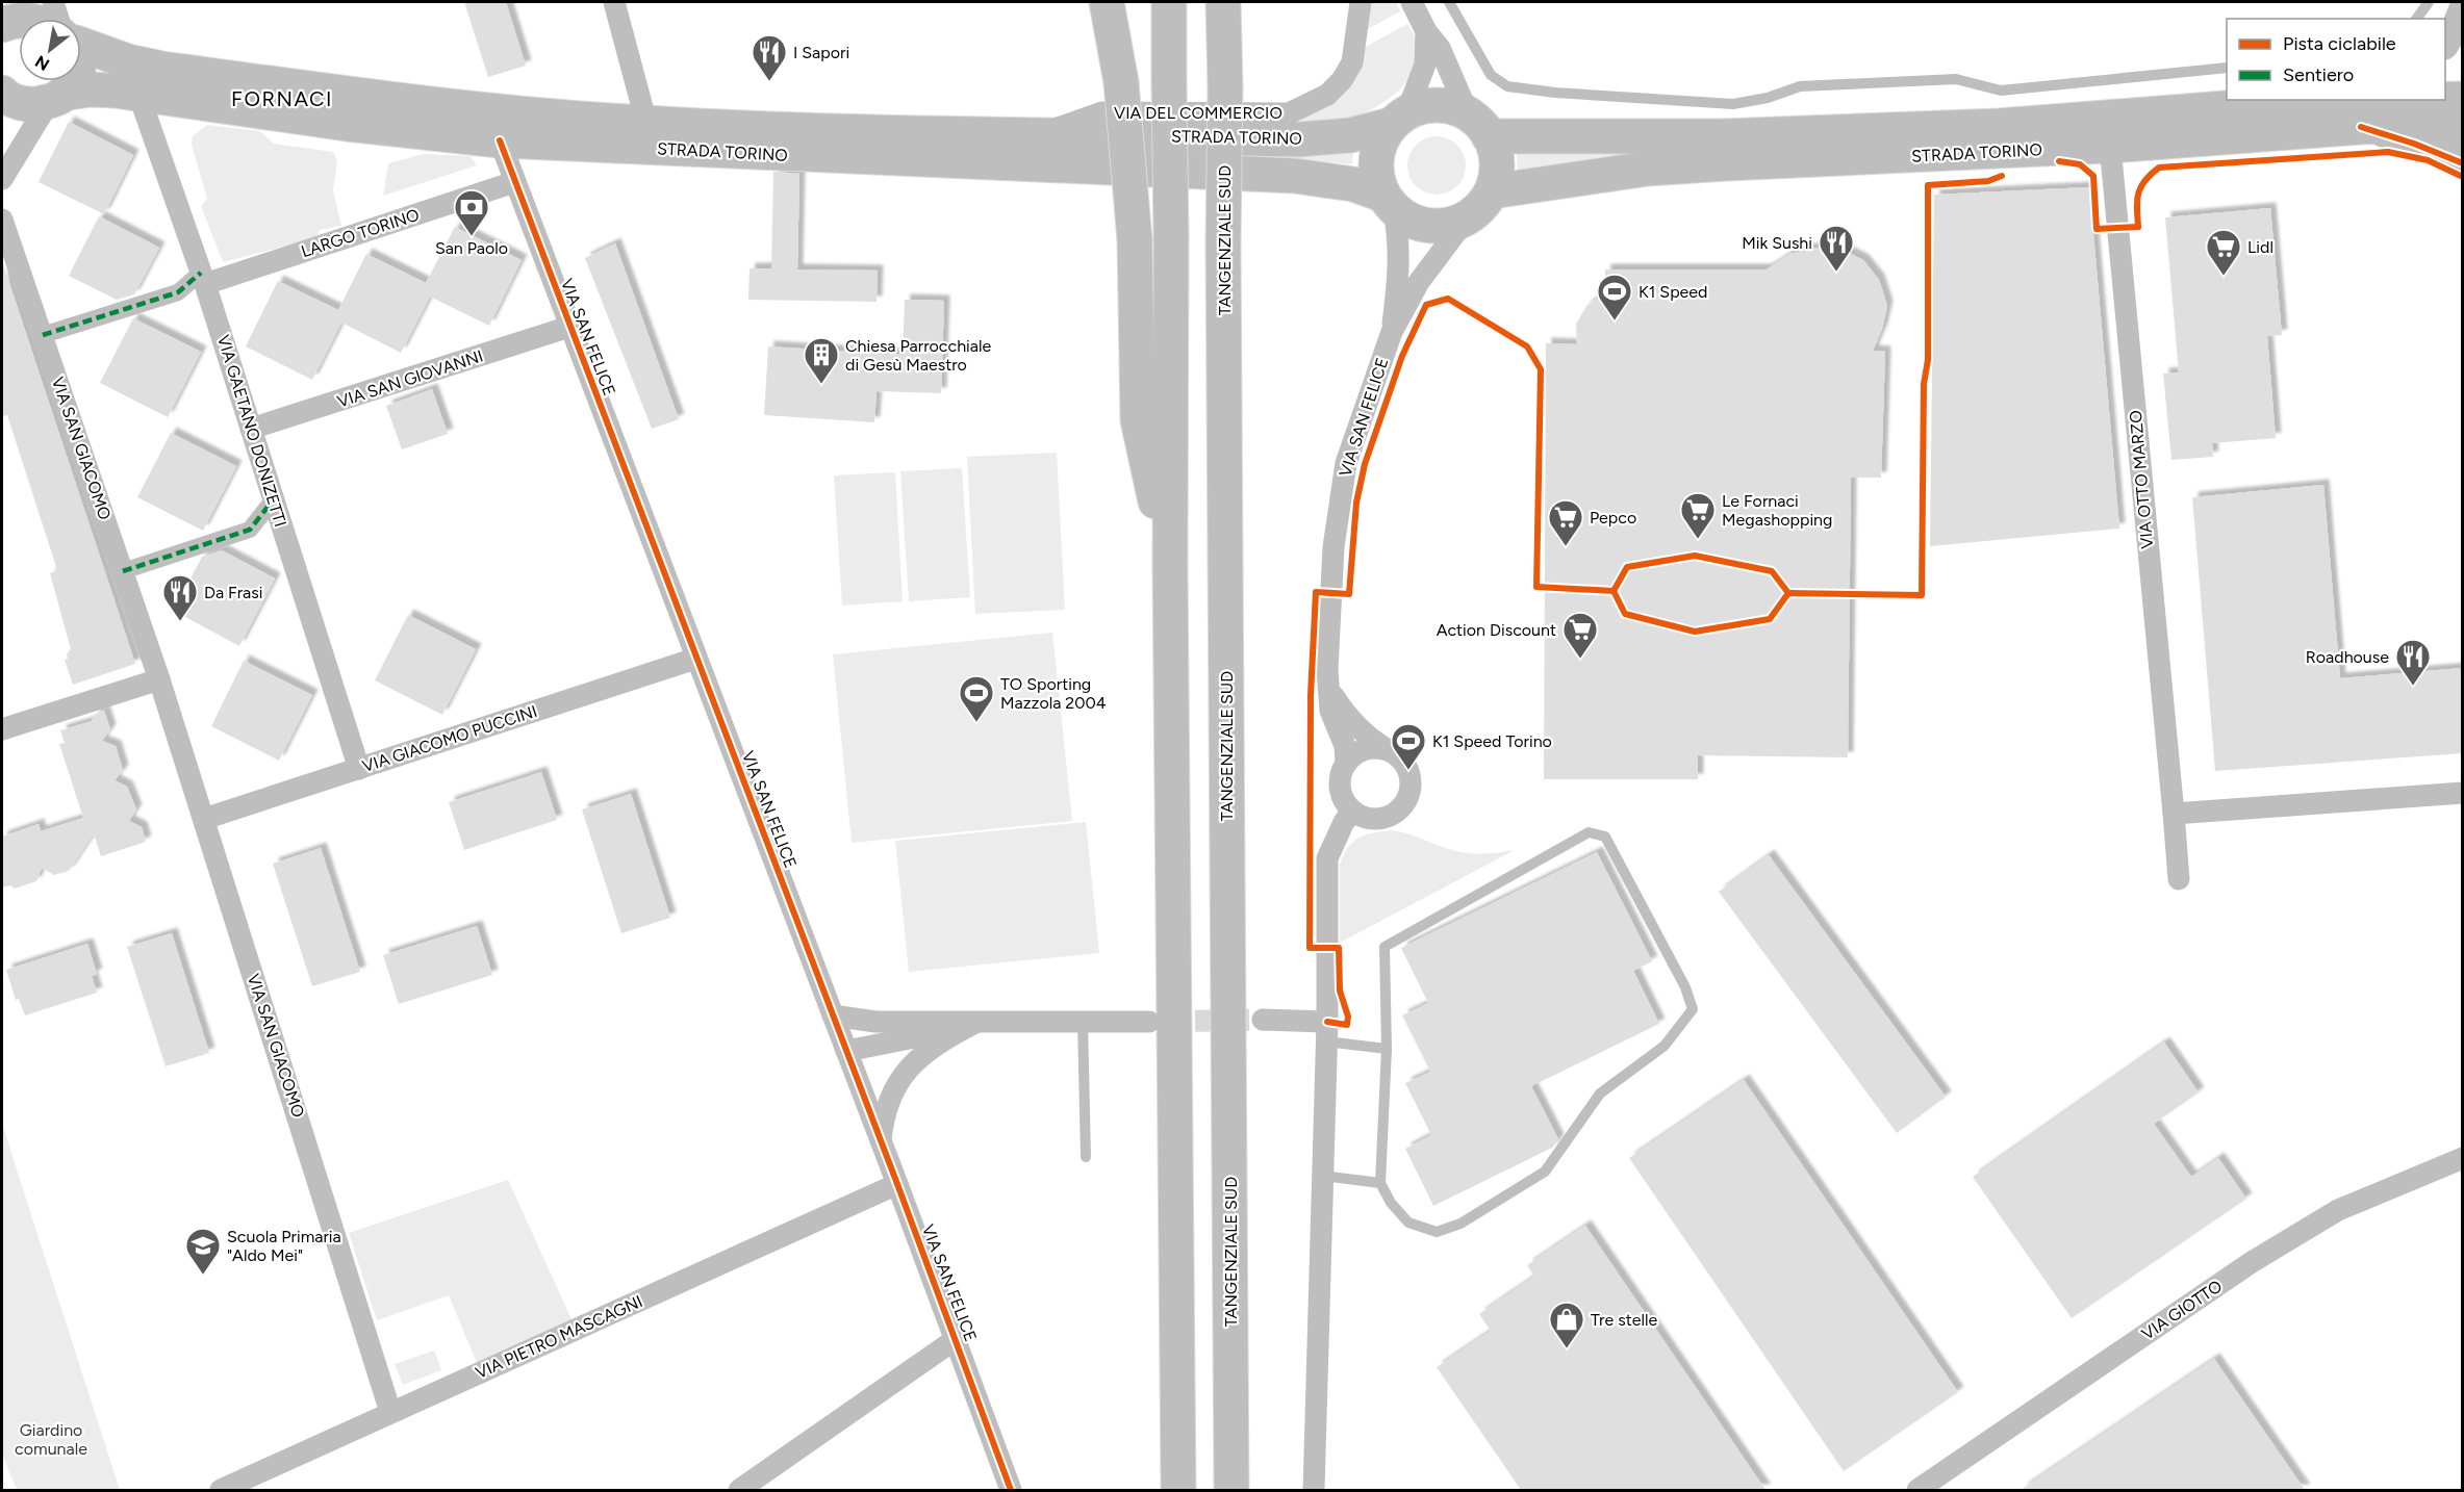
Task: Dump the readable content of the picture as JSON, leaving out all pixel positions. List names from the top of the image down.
{
  "streets": {
    "main road": ["STRADA TORINO", "TANGENZIALE SUD"],
    "street": [
      "VIA DEL COMMERCIO",
      "LARGO TORINO",
      "VIA SAN FELICE",
      "VIA SAN GIOVANNI",
      "VIA GAETANO DONIZETTI",
      "VIA SAN GIACOMO",
      "VIA OTTO MARZO",
      "VIA GIACOMO PUCCINI",
      "VIA GIOTTO",
      "VIA PIETRO MASCAGNI"
    ]
  },
  "crossings": [
    ["VIA DEL COMMERCIO", "STRADA TORINO"],
    ["STRADA TORINO", "VIA SAN FELICE"],
    ["STRADA TORINO", "VIA GAETANO DONIZETTI"],
    ["STRADA TORINO", "VIA OTTO MARZO"],
    ["LARGO TORINO", "VIA SAN FELICE"],
    ["LARGO TORINO", "VIA GAETANO DONIZETTI"],
    ["VIA SAN FELICE", "VIA SAN GIOVANNI"],
    ["VIA SAN FELICE", "VIA GIACOMO PUCCINI"],
    ["VIA SAN FELICE", "VIA PIETRO MASCAGNI"],
    ["VIA SAN GIOVANNI", "VIA GAETANO DONIZETTI"],
    ["VIA GAETANO DONIZETTI", "VIA GIACOMO PUCCINI"],
    ["VIA SAN GIACOMO", "VIA GIACOMO PUCCINI"],
    ["VIA SAN GIACOMO", "VIA PIETRO MASCAGNI"]
  ],
  "districts": ["FORNACI"],
  "parks": ["Giardino comunale"],
  "places": {
    "restaurant": [
      "I Sapori",
      "Mik Sushi",
      "Da Frasi",
      "Roadhouse"
    ],
    "bank": ["San Paolo"],
    "supermarket": [
      "Lidl",
      "Le Fornaci Megashopping",
      "Pepco",
      "Action Discount"
    ],
    "sports": ["K1 Speed", "TO Sporting Mazzola 2004", "K1 Speed Torino"],
    "building": ["Chiesa Parrocchiale di Gesù Maestro"],
    "school or university": ["Scuola Primaria \"Aldo Mei\""],
    "shop": ["Tre stelle"]
  },
  "legend": ["Pista ciclabile", "Sentiero"],
  "north": "bottom left"
}
